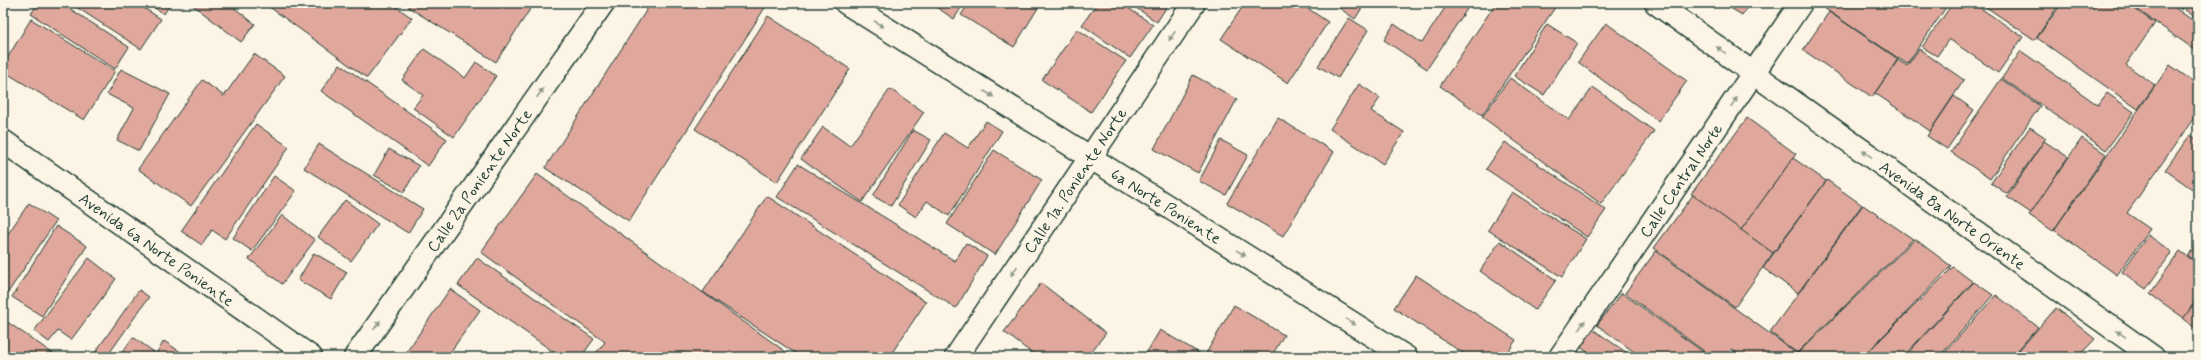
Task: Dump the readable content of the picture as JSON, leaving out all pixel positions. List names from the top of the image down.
{
  "streets": {
    "street": [
      "Calle 2a Poniente Norte",
      "Calle 1a. Poniente Norte",
      "Calle Central Norte",
      "6a Norte Poniente",
      "Avenida 8a Norte Oriente",
      "Avenida 6a Norte Poniente"
    ]
  },
  "crossings": [
    ["Calle 1a. Poniente Norte", "6a Norte Poniente"],
    ["Calle Central Norte", "Avenida 8a Norte Oriente"]
  ],
  "one_way": [
    "Calle 2a Poniente Norte",
    "Calle 1a. Poniente Norte",
    "Calle Central Norte",
    "6a Norte Poniente",
    "Avenida 8a Norte Oriente"
  ]
}
